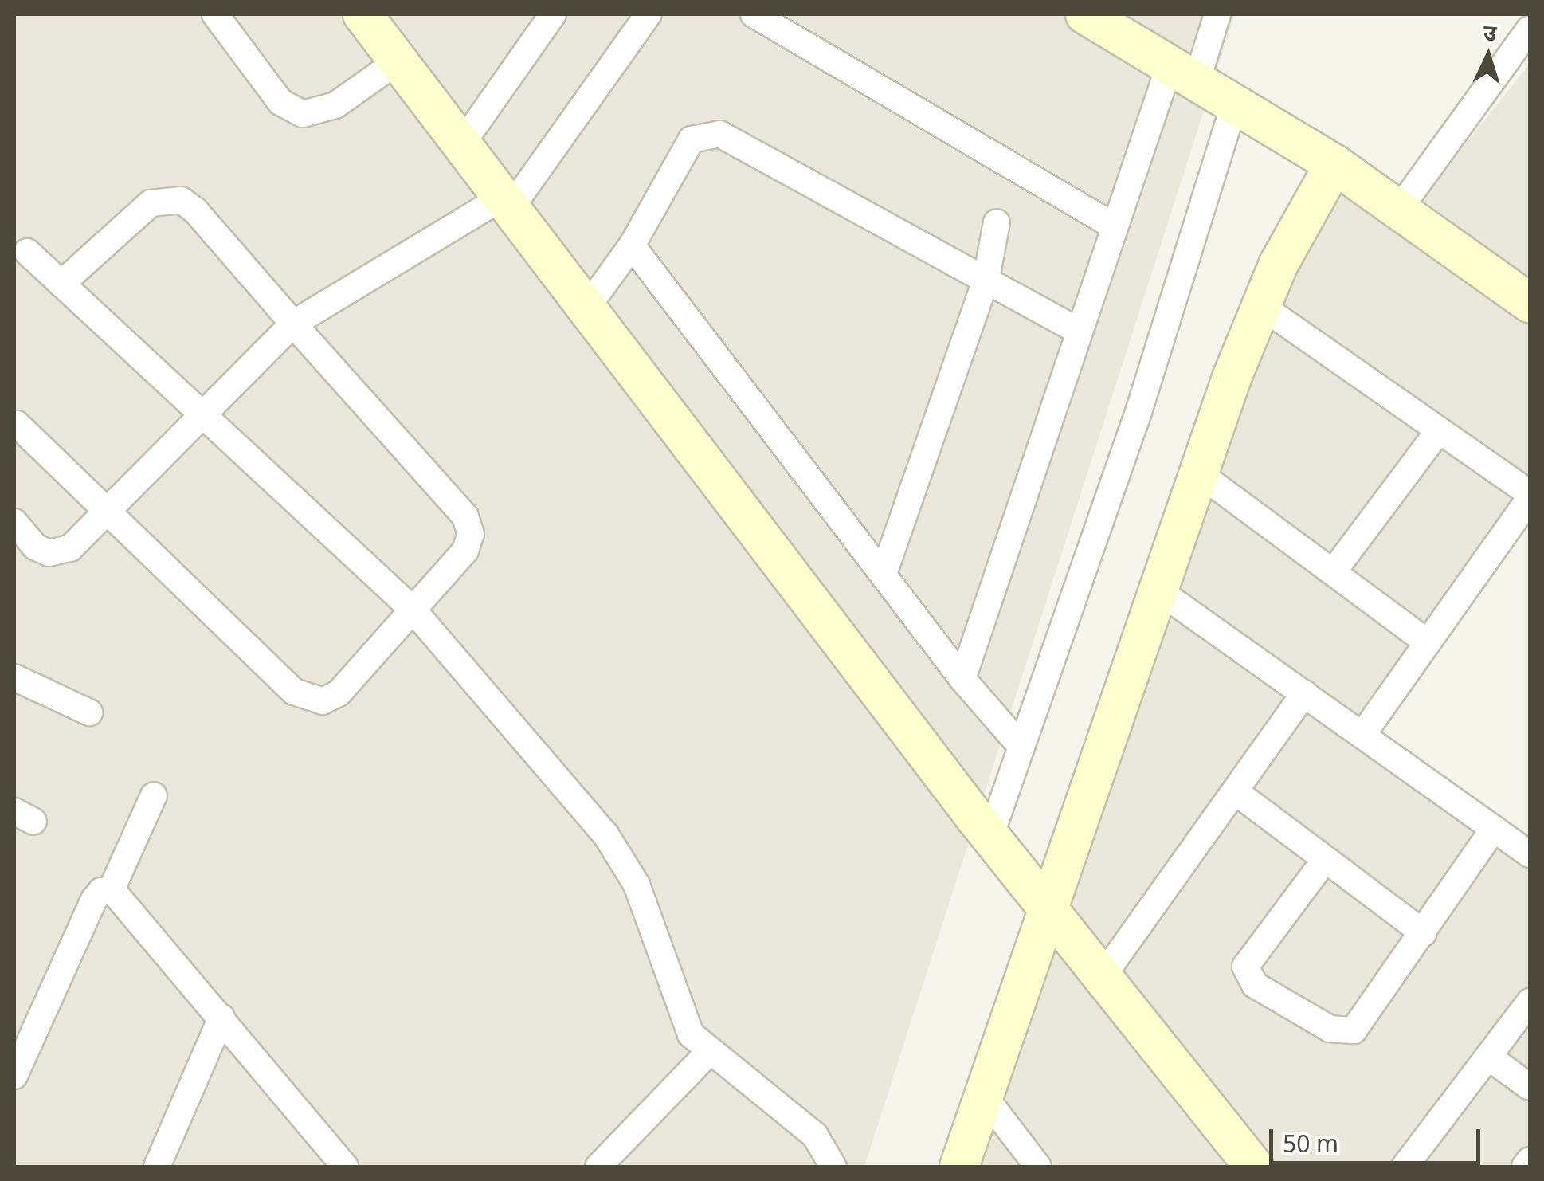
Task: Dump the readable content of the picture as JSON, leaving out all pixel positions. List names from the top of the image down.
{
  "scale_bar": "50 m",
  "north": "top"
}
